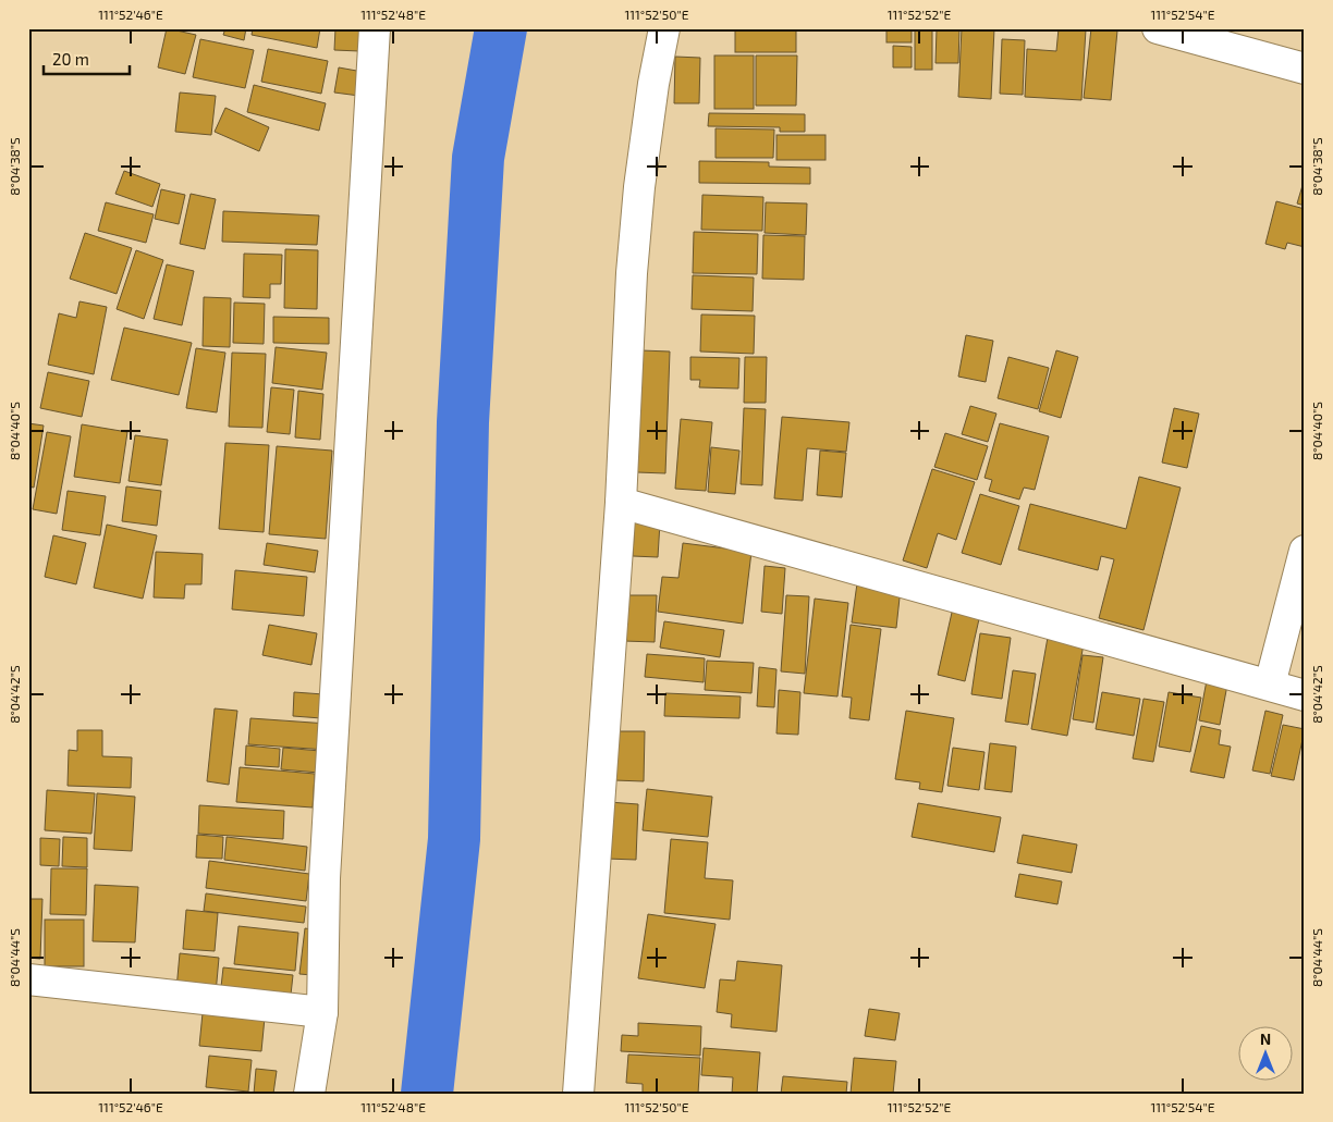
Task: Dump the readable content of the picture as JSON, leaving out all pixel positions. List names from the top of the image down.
{
  "scale_bar": "20 m",
  "north": "top",
  "coordinates": [
    "111°52'46\"E",
    "111°52'48\"E",
    "111°52'50\"E",
    "111°52'52\"E",
    "111°52'54\"E",
    "8°04'38\"S",
    "8°04'40\"S",
    "8°04'42\"S",
    "8°04'44\"S"
  ]
}
